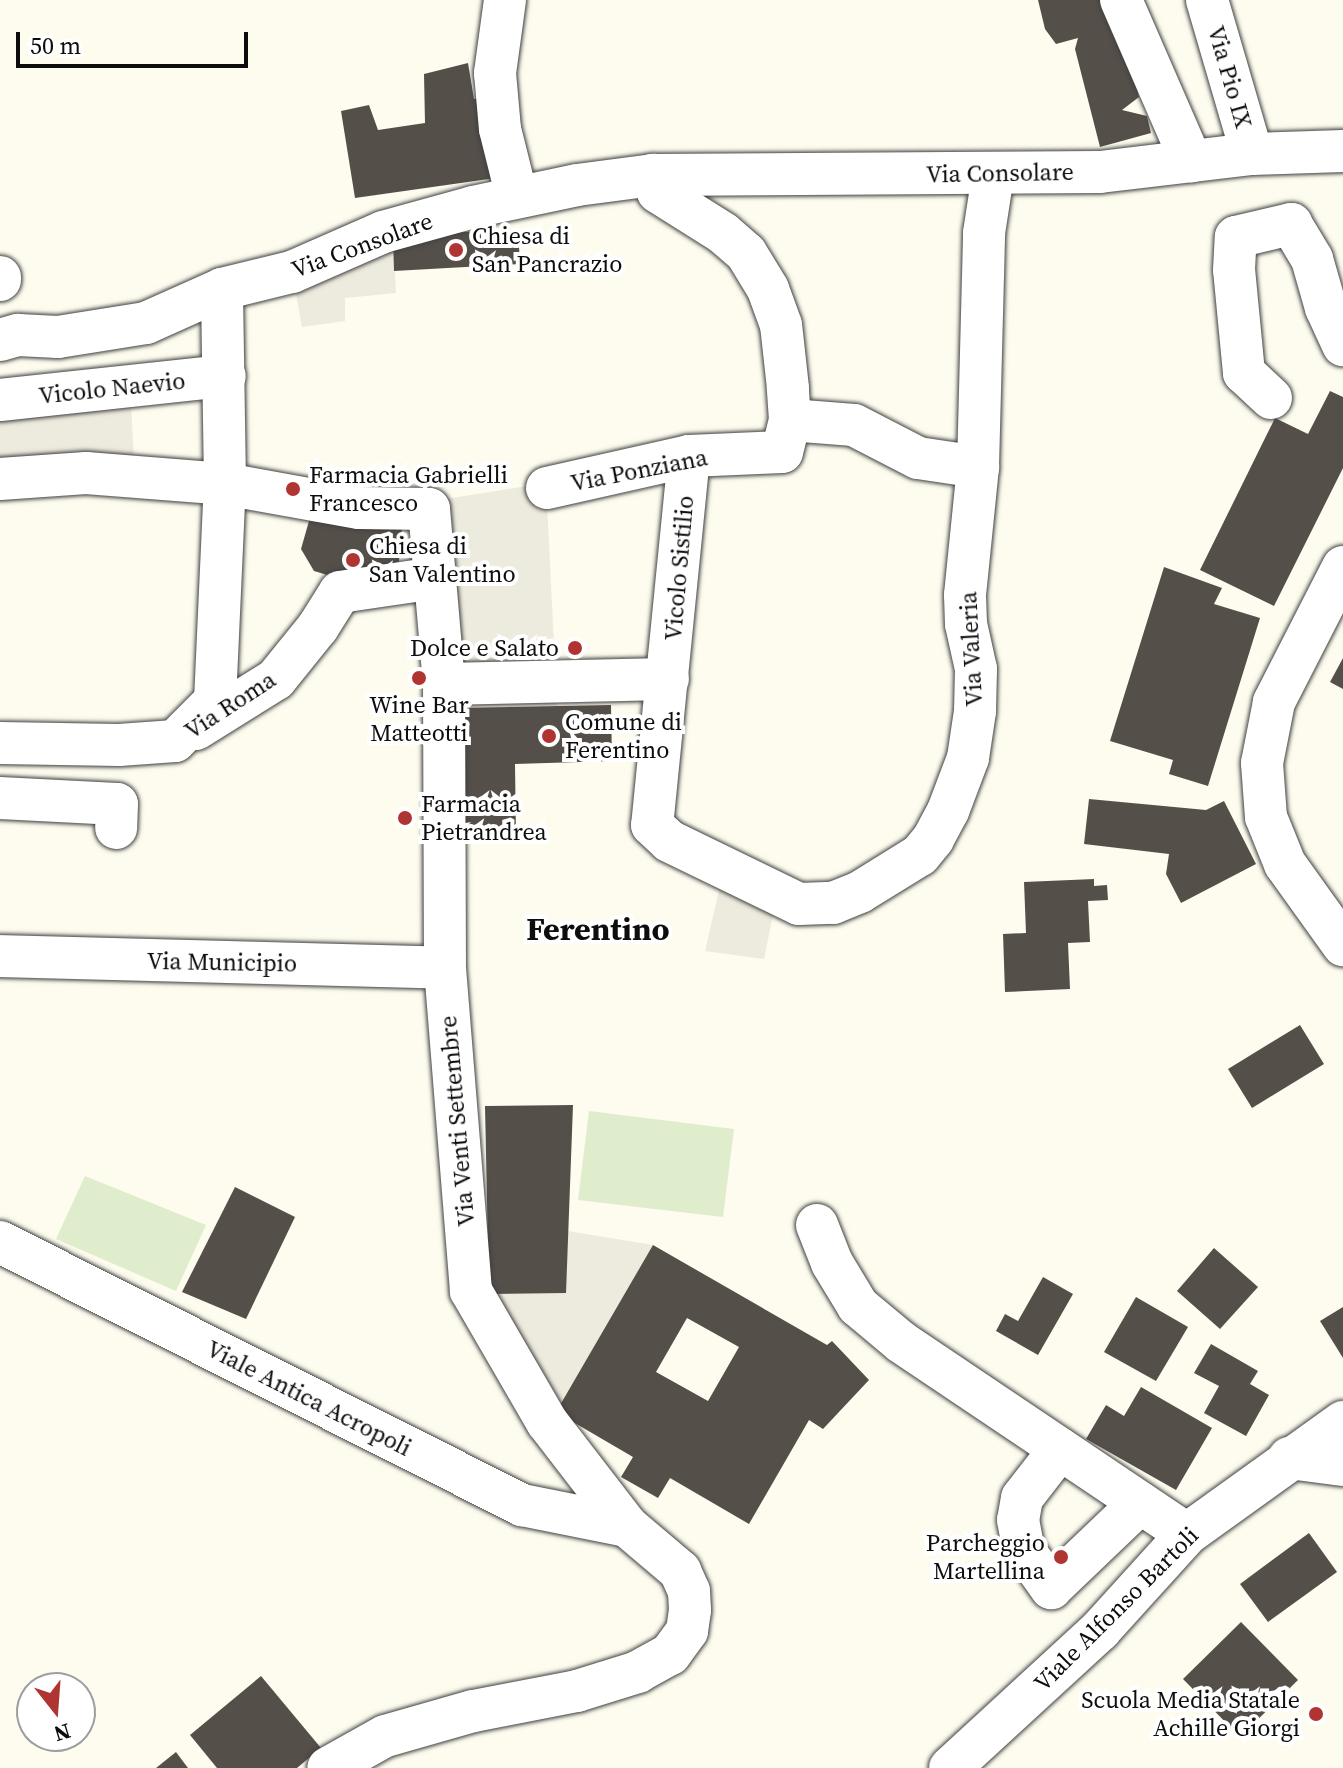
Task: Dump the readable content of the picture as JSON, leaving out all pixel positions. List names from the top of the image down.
{
  "streets": {
    "street": [
      "Via Pio IX",
      "Via Consolare",
      "Vicolo Naevio",
      "Via Ponziana",
      "Vicolo Sistilio",
      "Via Valeria",
      "Via Roma",
      "Via Municipio",
      "Via Venti Settembre",
      "Viale Antica Acropoli",
      "Viale Alfonso Bartoli"
    ]
  },
  "crossings": [
    ["Via Pio IX", "Via Consolare"],
    ["Via Consolare", "Via Valeria"],
    ["Via Ponziana", "Vicolo Sistilio"],
    ["Vicolo Sistilio", "Via Valeria"],
    ["Via Roma", "Via Venti Settembre"],
    ["Via Municipio", "Via Venti Settembre"],
    ["Via Venti Settembre", "Viale Antica Acropoli"]
  ],
  "districts": ["Ferentino"],
  "places": [
    "Chiesa di San Pancrazio",
    "Farmacia Gabrielli Francesco",
    "Chiesa di San Valentino",
    "Dolce e Salato",
    "Wine Bar Matteotti",
    "Comune di Ferentino",
    "Farmacia Pietrandrea",
    "Parcheggio Martellina",
    "Scuola Media Statale Achille Giorgi"
  ],
  "scale_bar": "50 m",
  "north": "bottom"
}
